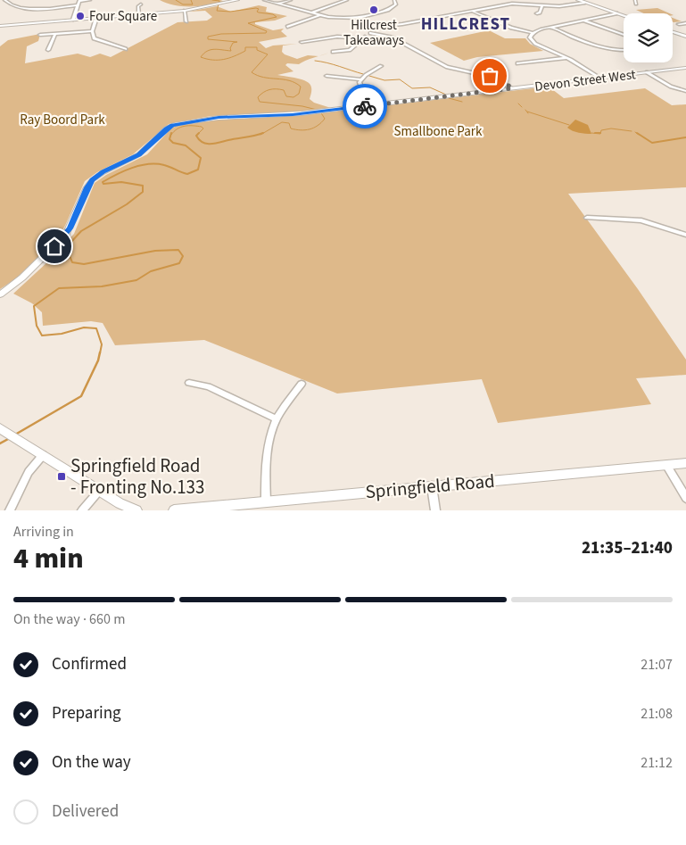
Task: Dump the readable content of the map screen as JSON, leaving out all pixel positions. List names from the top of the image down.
{
  "streets": {
    "main road": ["Devon Street West", "Springfield Road"]
  },
  "districts": ["HILLCREST"],
  "parks": ["Ray Boord Park", "Smallbone Park"],
  "places": {
    "other": ["Hillcrest Takeaways", "Four Square"],
    "transit": ["Springfield Road - Fronting No.133"]
  },
  "page": {
    "heading": ["4 min", "Arriving in", "21:35–21:40"],
    "bar": "On the way · 660 m",
    "list": [
      ["Confirmed", "21:07"],
      ["Preparing", "21:08"],
      ["On the way", "21:12"],
      "Delivered"
    ]
  }
}
